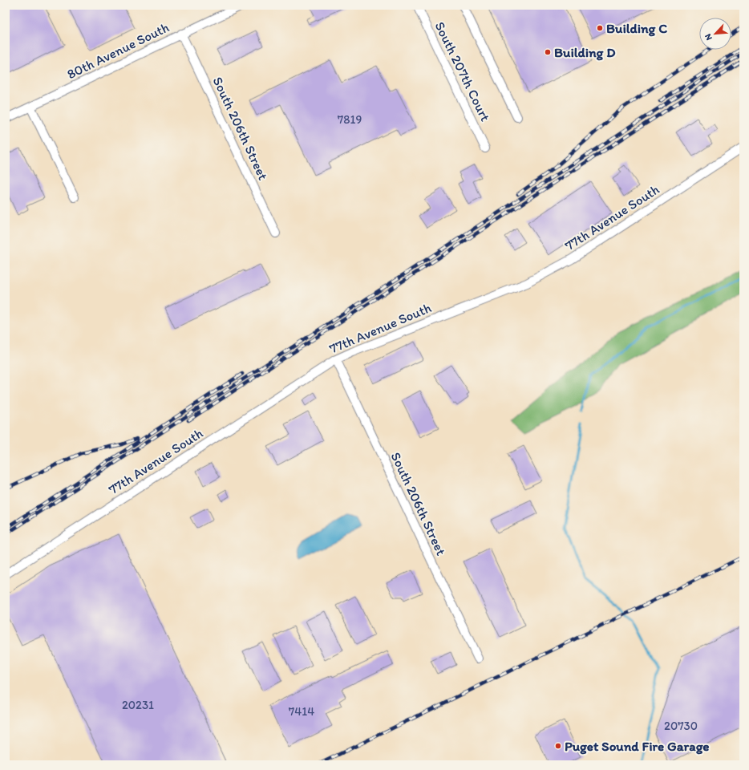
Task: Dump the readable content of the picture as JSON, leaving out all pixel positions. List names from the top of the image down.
{
  "streets": {
    "street": [
      "80th Avenue South",
      "South 207th Court",
      "South 206th Street",
      "77th Avenue South"
    ]
  },
  "crossings": [
    ["80th Avenue South", "South 206th Street"],
    ["South 206th Street", "77th Avenue South"]
  ],
  "places": ["Building C", "Building D", "Puget Sound Fire Garage"],
  "house_numbers": [
    "7819",
    "20231",
    "7414",
    "20730"
  ],
  "north": "bottom left"
}
